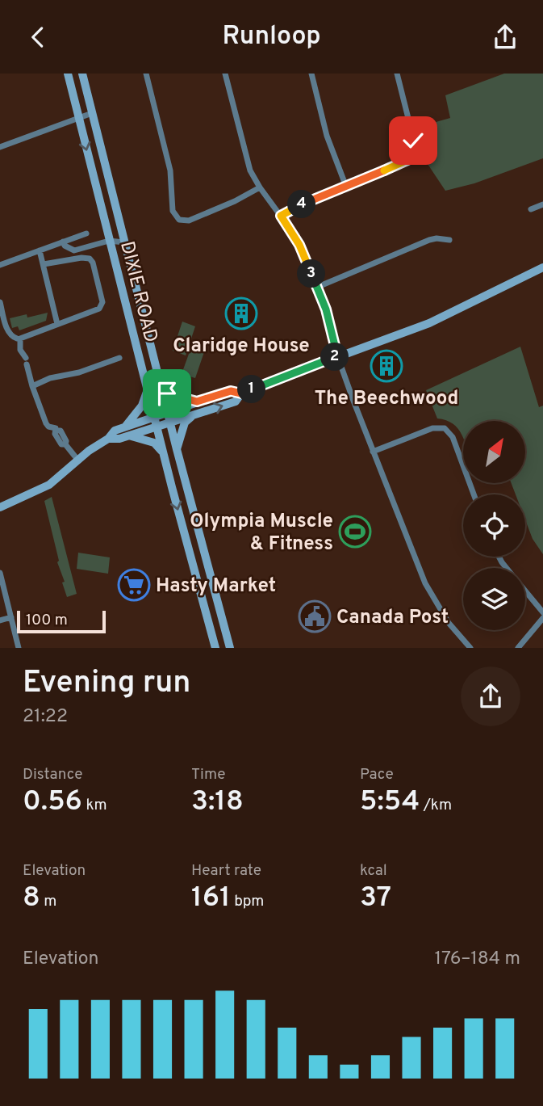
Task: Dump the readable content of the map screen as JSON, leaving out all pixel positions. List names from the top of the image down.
{
  "streets": {
    "main road": ["DIXIE ROAD"]
  },
  "places": {
    "building": ["Claridge House", "The Beechwood"],
    "sports": ["Olympia Muscle & Fitness"],
    "supermarket": ["Hasty Market"],
    "public building": ["Canada Post"]
  },
  "scale_bar": "100 m",
  "north": "top right",
  "page": {
    "header": "Runloop",
    "pins": [
      "4",
      "3",
      "2",
      "1"
    ],
    "scale": "100 m",
    "heading": ["Evening run", "21:22"],
    "stats": [
      ["Distance", "0.56 km"],
      ["Time", "3:18"],
      ["Pace", "5:54 /km"],
      ["Elevation", "8 m"],
      ["Heart rate", "161 bpm"],
      ["kcal", "37"]
    ],
    "chart": ["Elevation", "176–184 m"]
  }
}
